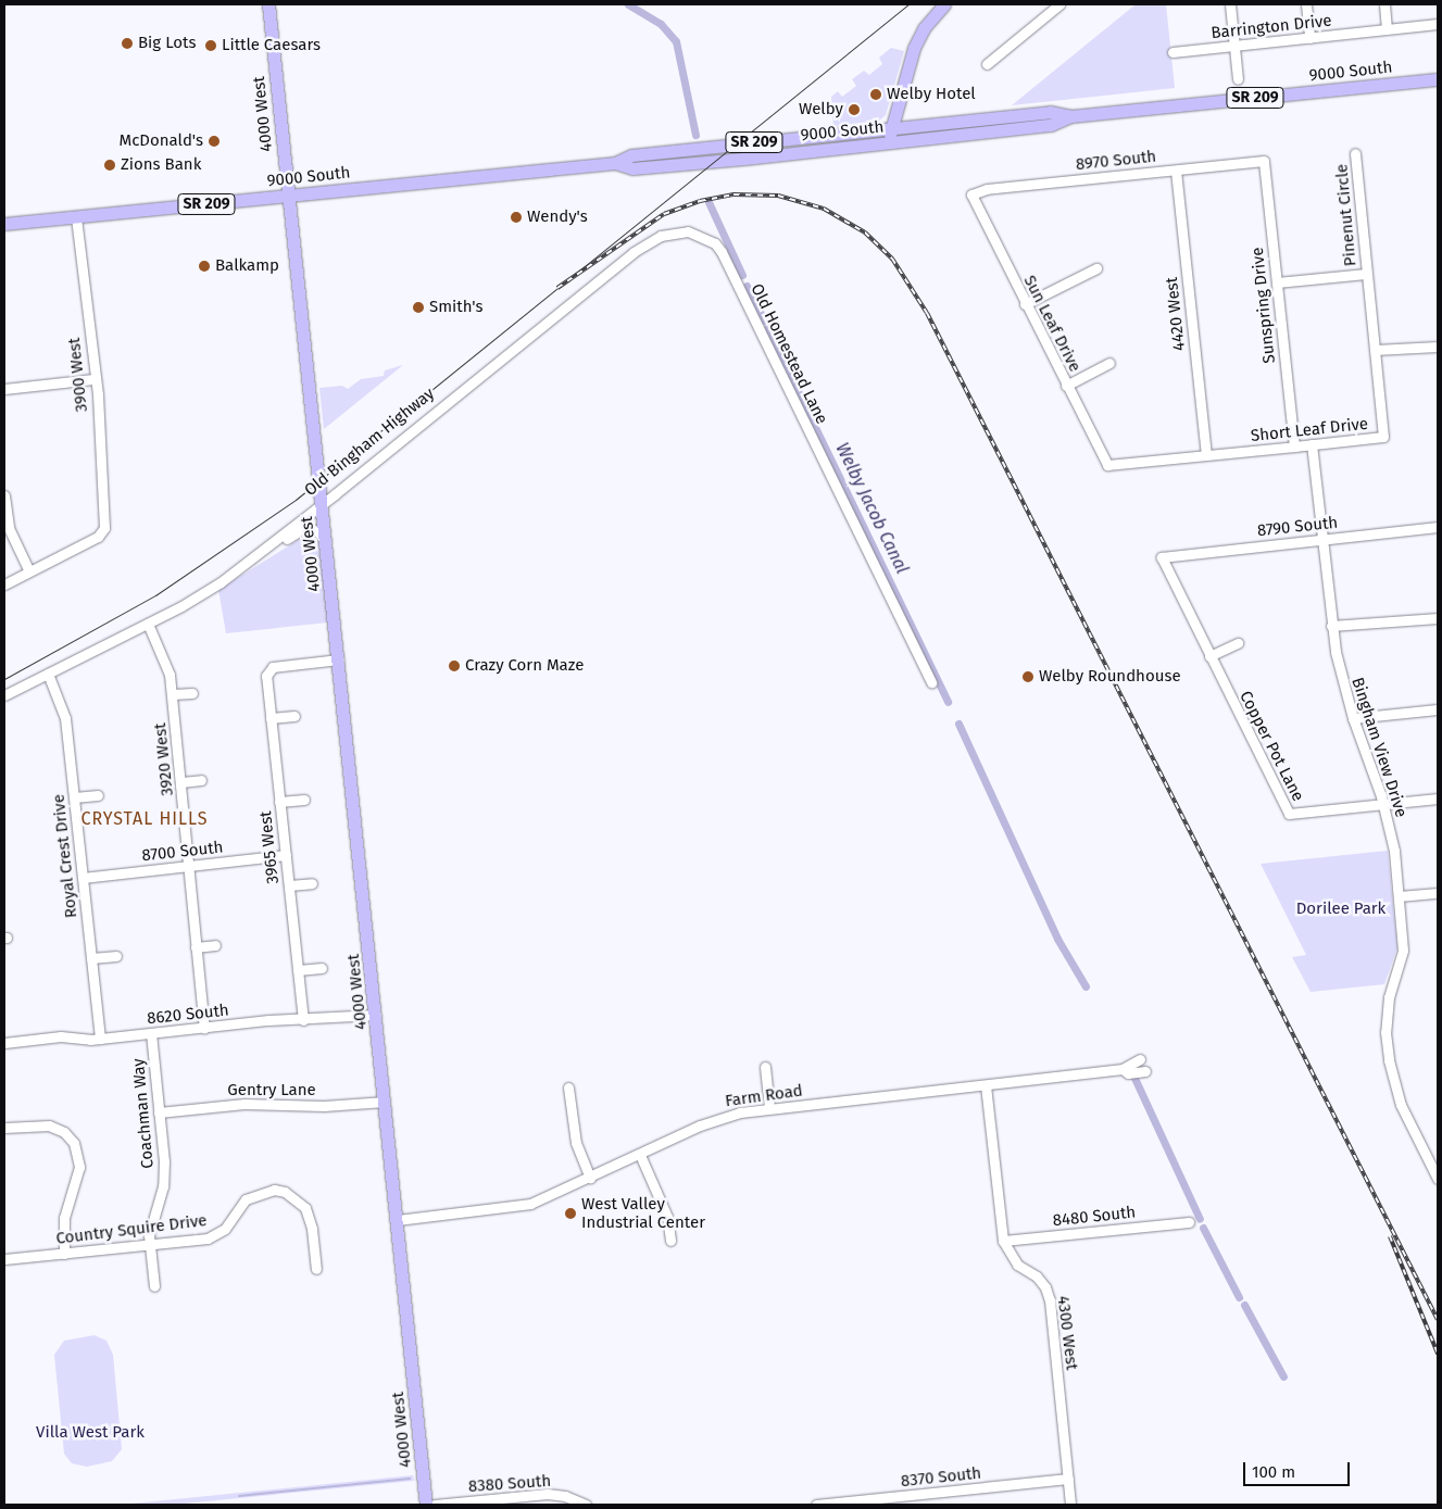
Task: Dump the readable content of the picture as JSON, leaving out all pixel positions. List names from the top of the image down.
{
  "streets": {
    "main road": ["9000 South", "SR 209", "4000 West"],
    "street": [
      "Barrington Drive",
      "8970 South",
      "Pinenut Circle",
      "Sunspring Drive",
      "4420 West",
      "Sun Leaf Drive",
      "Old Homestead Lane",
      "3900 West",
      "Short Leaf Drive",
      "Old Bingham Highway",
      "8790 South",
      "Copper Pot Lane",
      "Bingham View Drive",
      "3920 West",
      "3965 West",
      "8700 South",
      "Royal Crest Drive",
      "8620 South",
      "Gentry Lane",
      "Farm Road",
      "Coachman Way",
      "8480 South",
      "Country Squire Drive",
      "4300 West",
      "8370 South",
      "8380 South"
    ]
  },
  "crossings": [
    ["9000 South", "4000 West"],
    ["9000 South", "3900 West"],
    ["4000 West", "Old Bingham Highway"],
    ["4000 West", "3965 West"],
    ["4000 West", "8620 South"],
    ["4000 West", "Gentry Lane"],
    ["4000 West", "Farm Road"],
    ["8970 South", "Sunspring Drive"],
    ["8970 South", "4420 West"],
    ["8970 South", "Sun Leaf Drive"],
    ["Pinenut Circle", "Short Leaf Drive"],
    ["Sunspring Drive", "Short Leaf Drive"],
    ["4420 West", "Short Leaf Drive"],
    ["Sun Leaf Drive", "Short Leaf Drive"],
    ["Old Homestead Lane", "Old Bingham Highway"],
    ["Short Leaf Drive", "Bingham View Drive"],
    ["Old Bingham Highway", "3920 West"],
    ["Old Bingham Highway", "Royal Crest Drive"],
    ["8790 South", "Copper Pot Lane"],
    ["8790 South", "Bingham View Drive"],
    ["Copper Pot Lane", "Bingham View Drive"],
    ["3920 West", "8700 South"],
    ["3920 West", "8620 South"],
    ["3965 West", "8700 South"],
    ["3965 West", "8620 South"],
    ["8700 South", "Royal Crest Drive"],
    ["Royal Crest Drive", "8620 South"],
    ["8620 South", "Coachman Way"],
    ["Gentry Lane", "Coachman Way"],
    ["Farm Road", "4300 West"],
    ["Coachman Way", "Country Squire Drive"],
    ["8480 South", "4300 West"],
    ["4300 West", "8370 South"]
  ],
  "districts": ["CRYSTAL HILLS"],
  "water": ["Welby Jacob Canal"],
  "parks": ["Dorilee Park", "Villa West Park"],
  "places": [
    "Big Lots",
    "Little Caesars",
    "Welby Hotel",
    "Welby",
    "McDonald's",
    "Zions Bank",
    "Wendy's",
    "Balkamp",
    "Smith's",
    "Crazy Corn Maze",
    "Welby Roundhouse",
    "West Valley Industrial Center"
  ],
  "scale_bar": "100 m"
}
